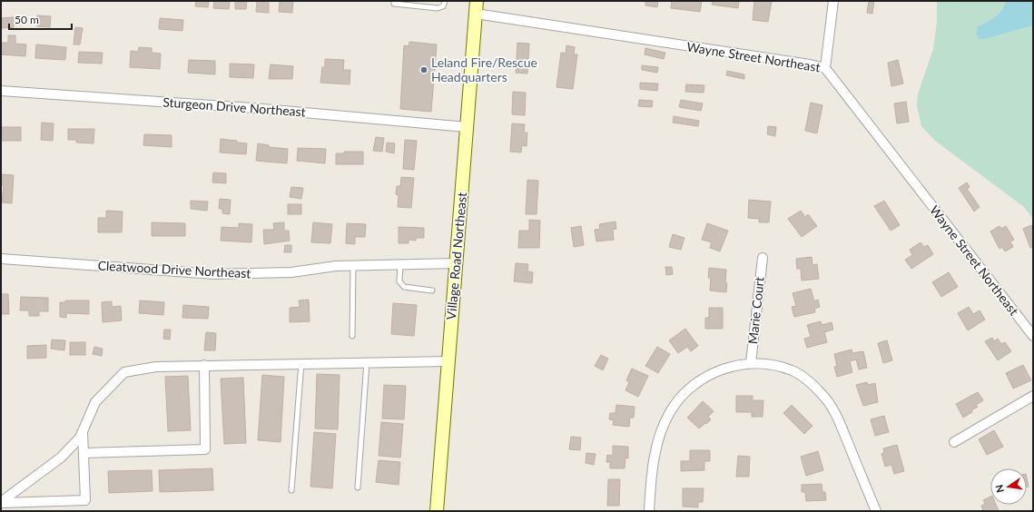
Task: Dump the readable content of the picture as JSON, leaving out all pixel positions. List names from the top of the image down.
{
  "streets": {
    "main road": ["Village Road Northeast"],
    "street": [
      "Wayne Street Northeast",
      "Sturgeon Drive Northeast",
      "Cleatwood Drive Northeast",
      "Marie Court"
    ]
  },
  "crossings": [
    ["Wayne Street Northeast", "Village Road Northeast"],
    ["Sturgeon Drive Northeast", "Village Road Northeast"],
    ["Village Road Northeast", "Cleatwood Drive Northeast"]
  ],
  "places": ["Leland Fire/Rescue Headquarters"],
  "scale_bar": "50 m",
  "north": "left"
}
